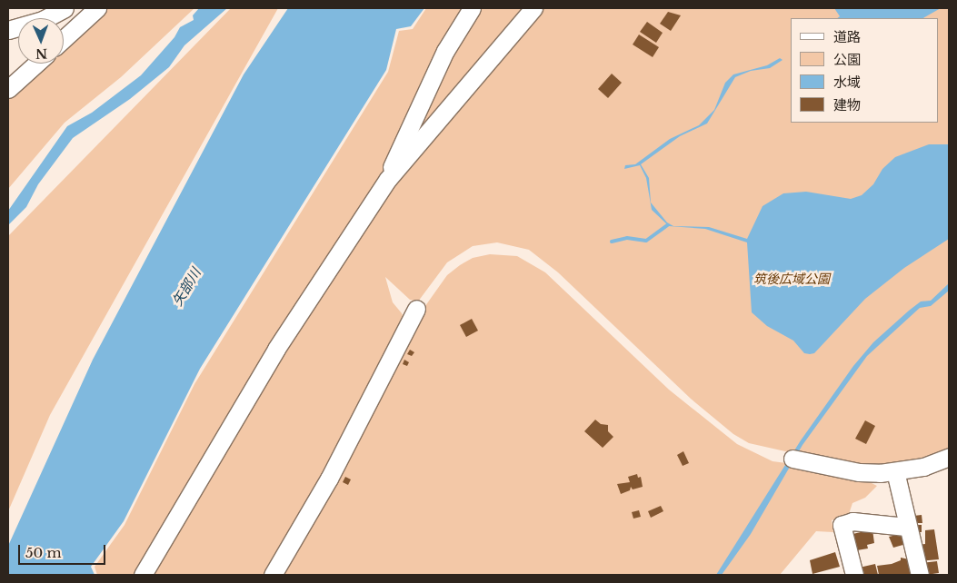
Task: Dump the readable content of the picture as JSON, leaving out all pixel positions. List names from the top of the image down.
{
  "water": ["矢部川"],
  "parks": ["筑後広域公園"],
  "legend": [
    "道路",
    "公園",
    "水域",
    "建物"
  ],
  "scale_bar": "50 m",
  "north": "bottom"
}
